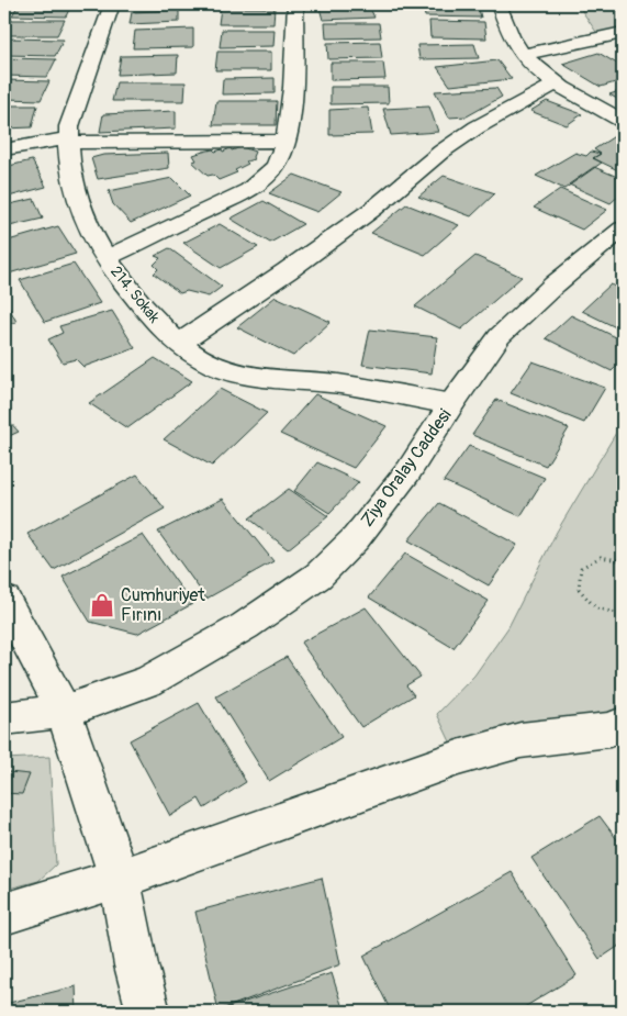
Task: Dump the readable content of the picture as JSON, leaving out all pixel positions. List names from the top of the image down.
{
  "streets": {
    "street": ["214. Sokak", "Ziya Oralay Caddesi"]
  },
  "crossings": [
    ["214. Sokak", "Ziya Oralay Caddesi"]
  ],
  "places": {
    "shop": ["Cumhuriyet Fırını"]
  }
}
